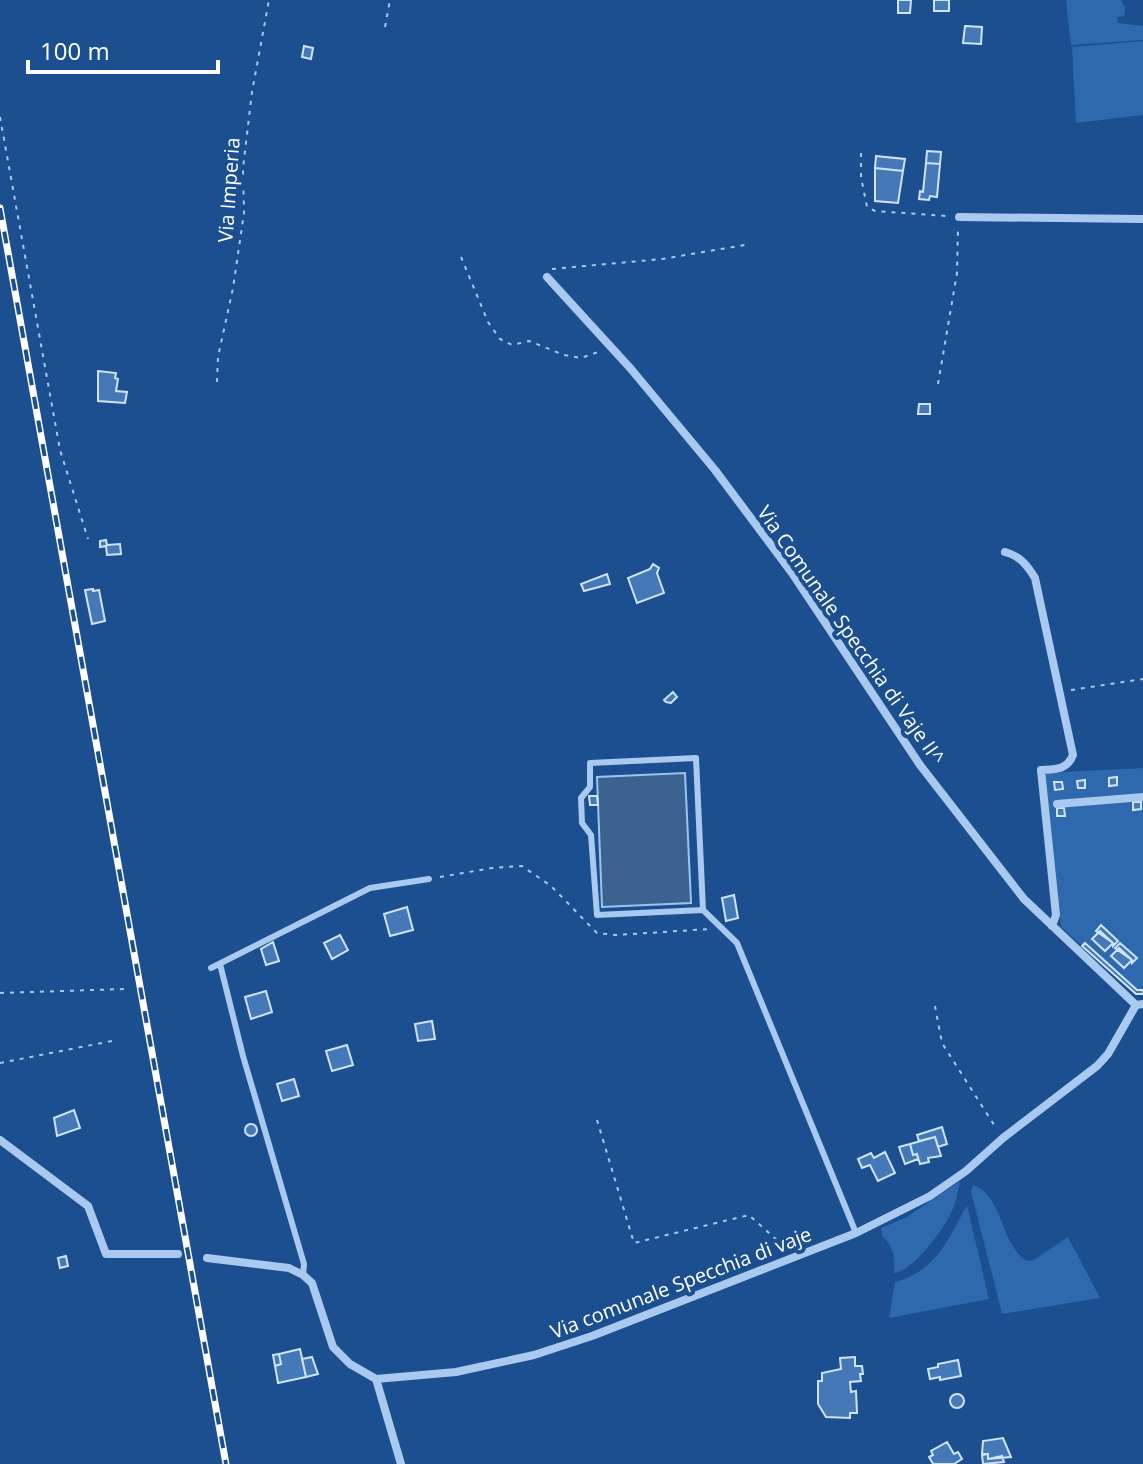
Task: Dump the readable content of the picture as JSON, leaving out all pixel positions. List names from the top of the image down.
{
  "streets": {
    "street": ["Via Comunale Specchia di Vaje II^", "Via comunale Specchia di vaje"],
    "path": ["Via Imperia"]
  },
  "crossings": [
    ["Via Comunale Specchia di Vaje II^", "Via comunale Specchia di vaje"]
  ],
  "scale_bar": "100 m"
}
